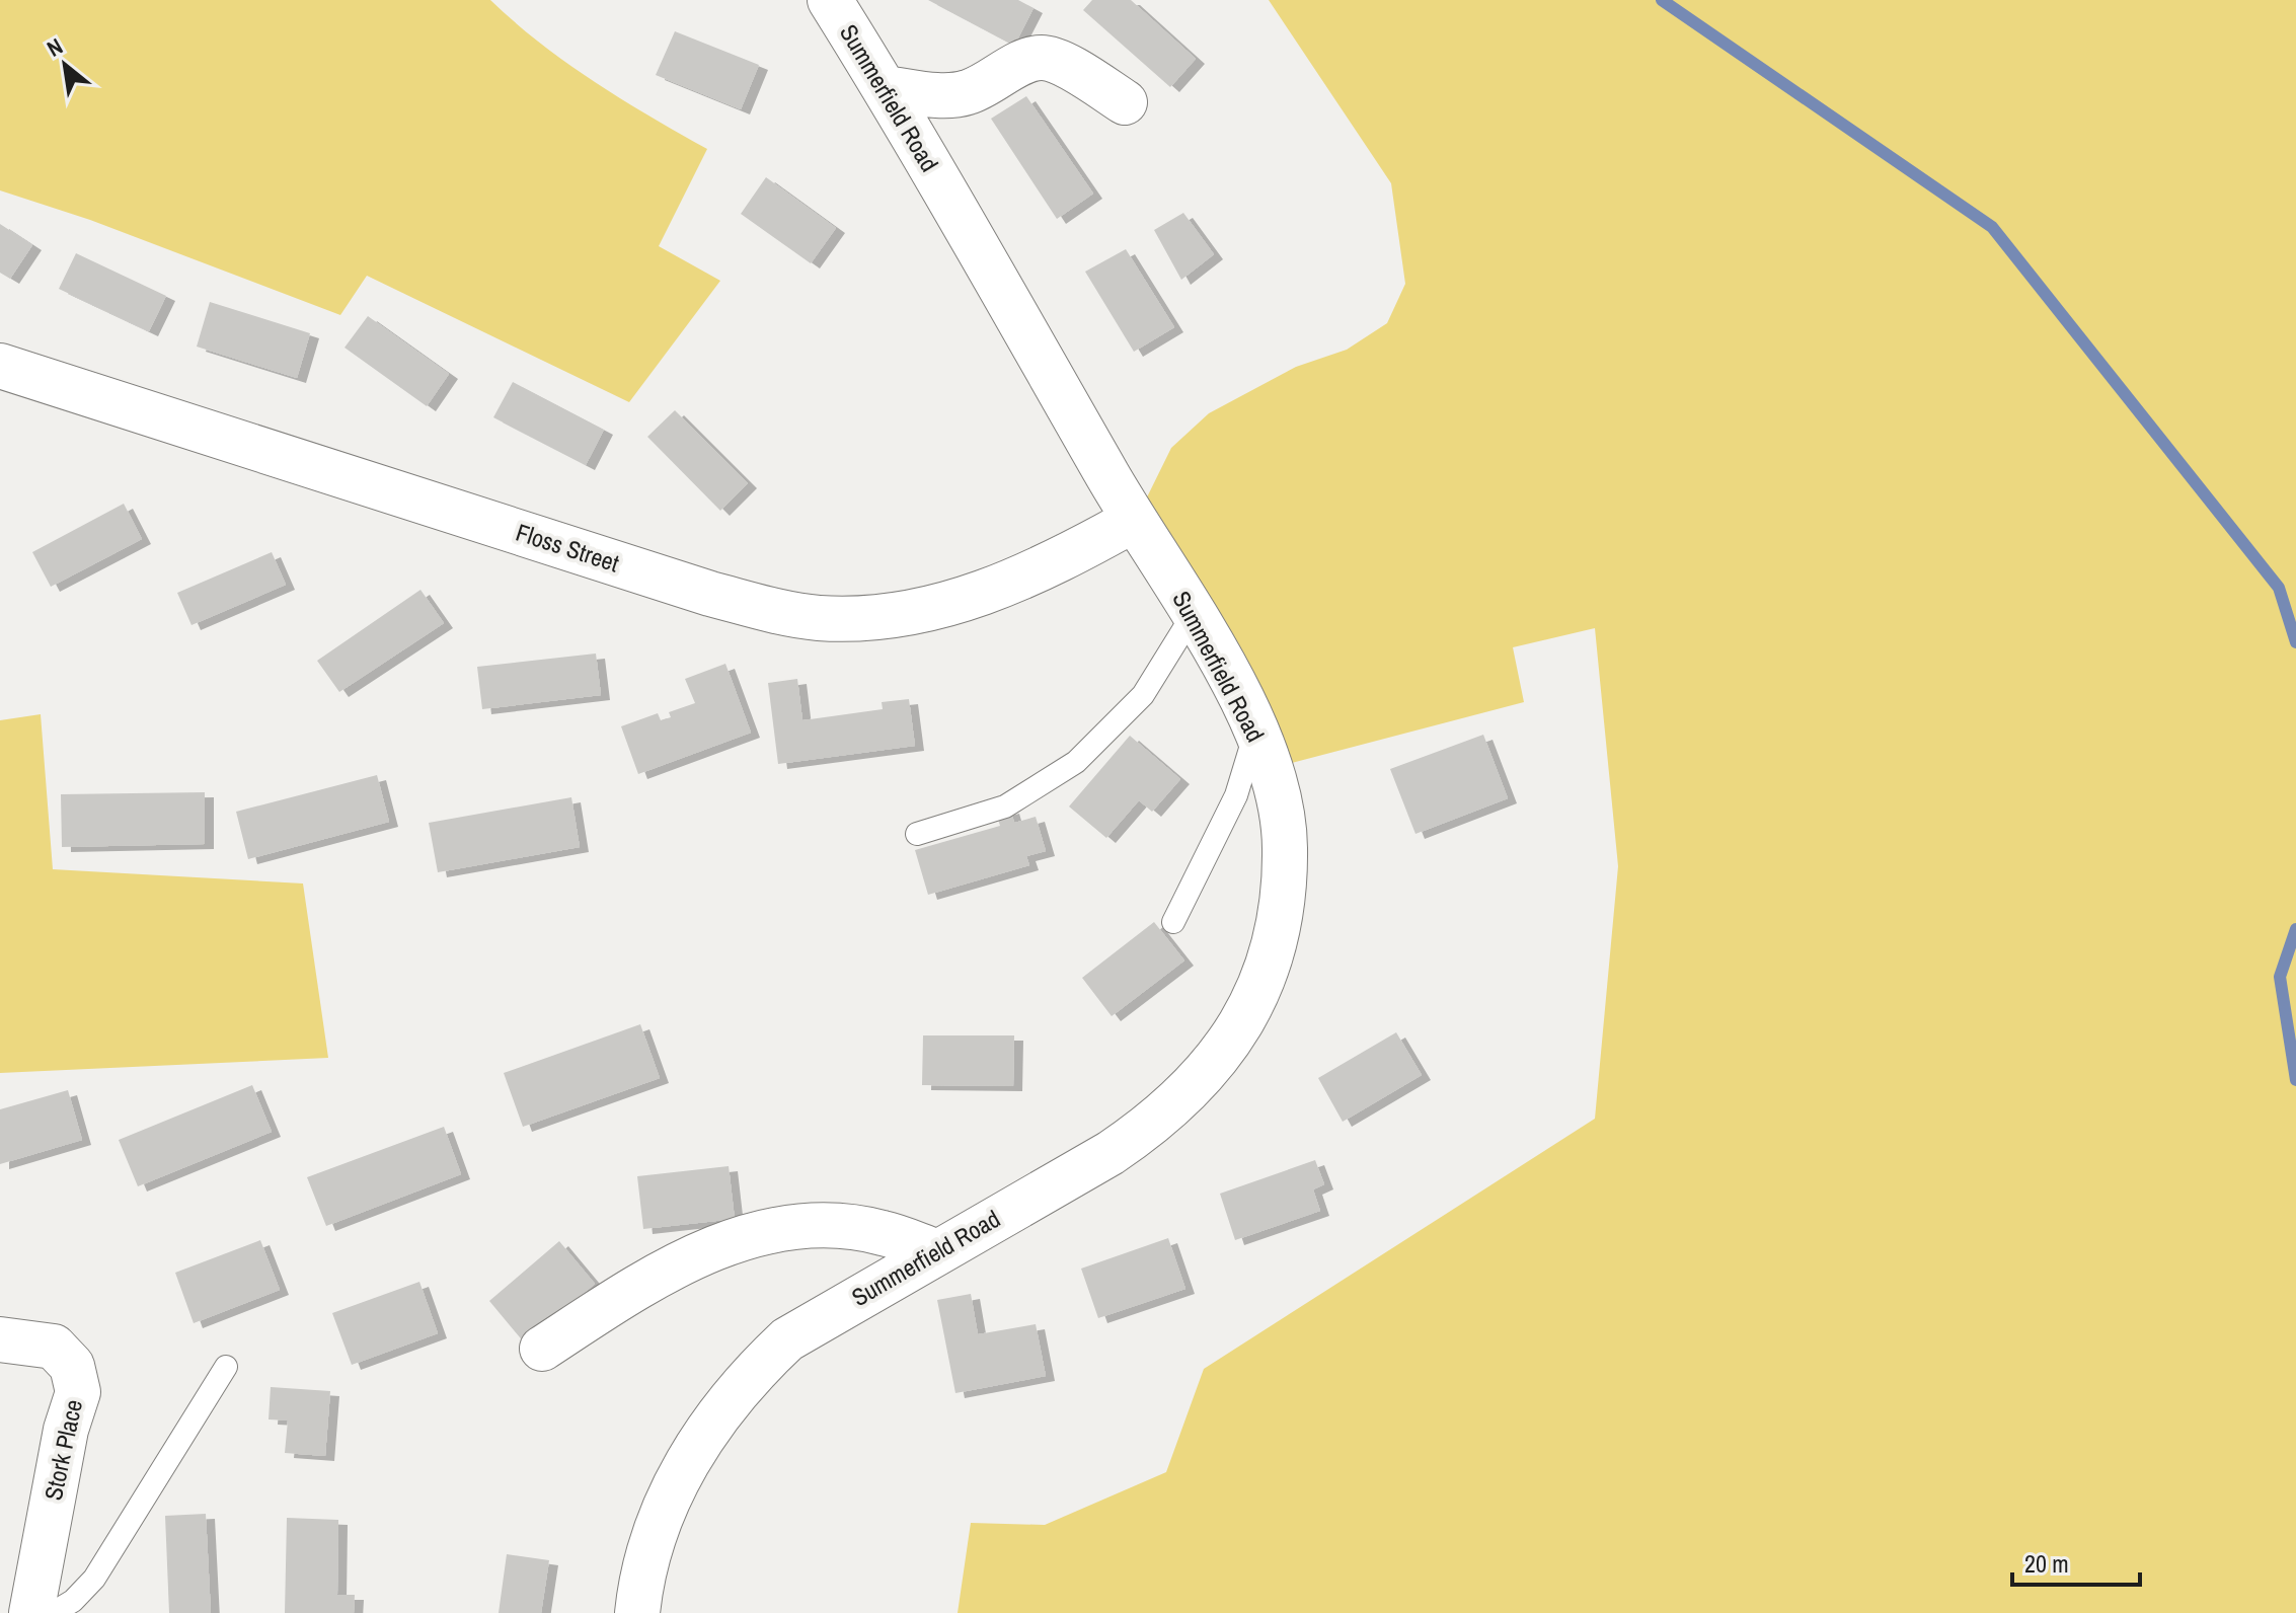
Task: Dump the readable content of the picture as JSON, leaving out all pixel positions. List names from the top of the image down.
{
  "streets": {
    "street": ["Summerfield Road", "Floss Street", "Stork Place"]
  },
  "crossings": [
    ["Summerfield Road", "Floss Street"]
  ],
  "scale_bar": "20 m",
  "north": "top left"
}
